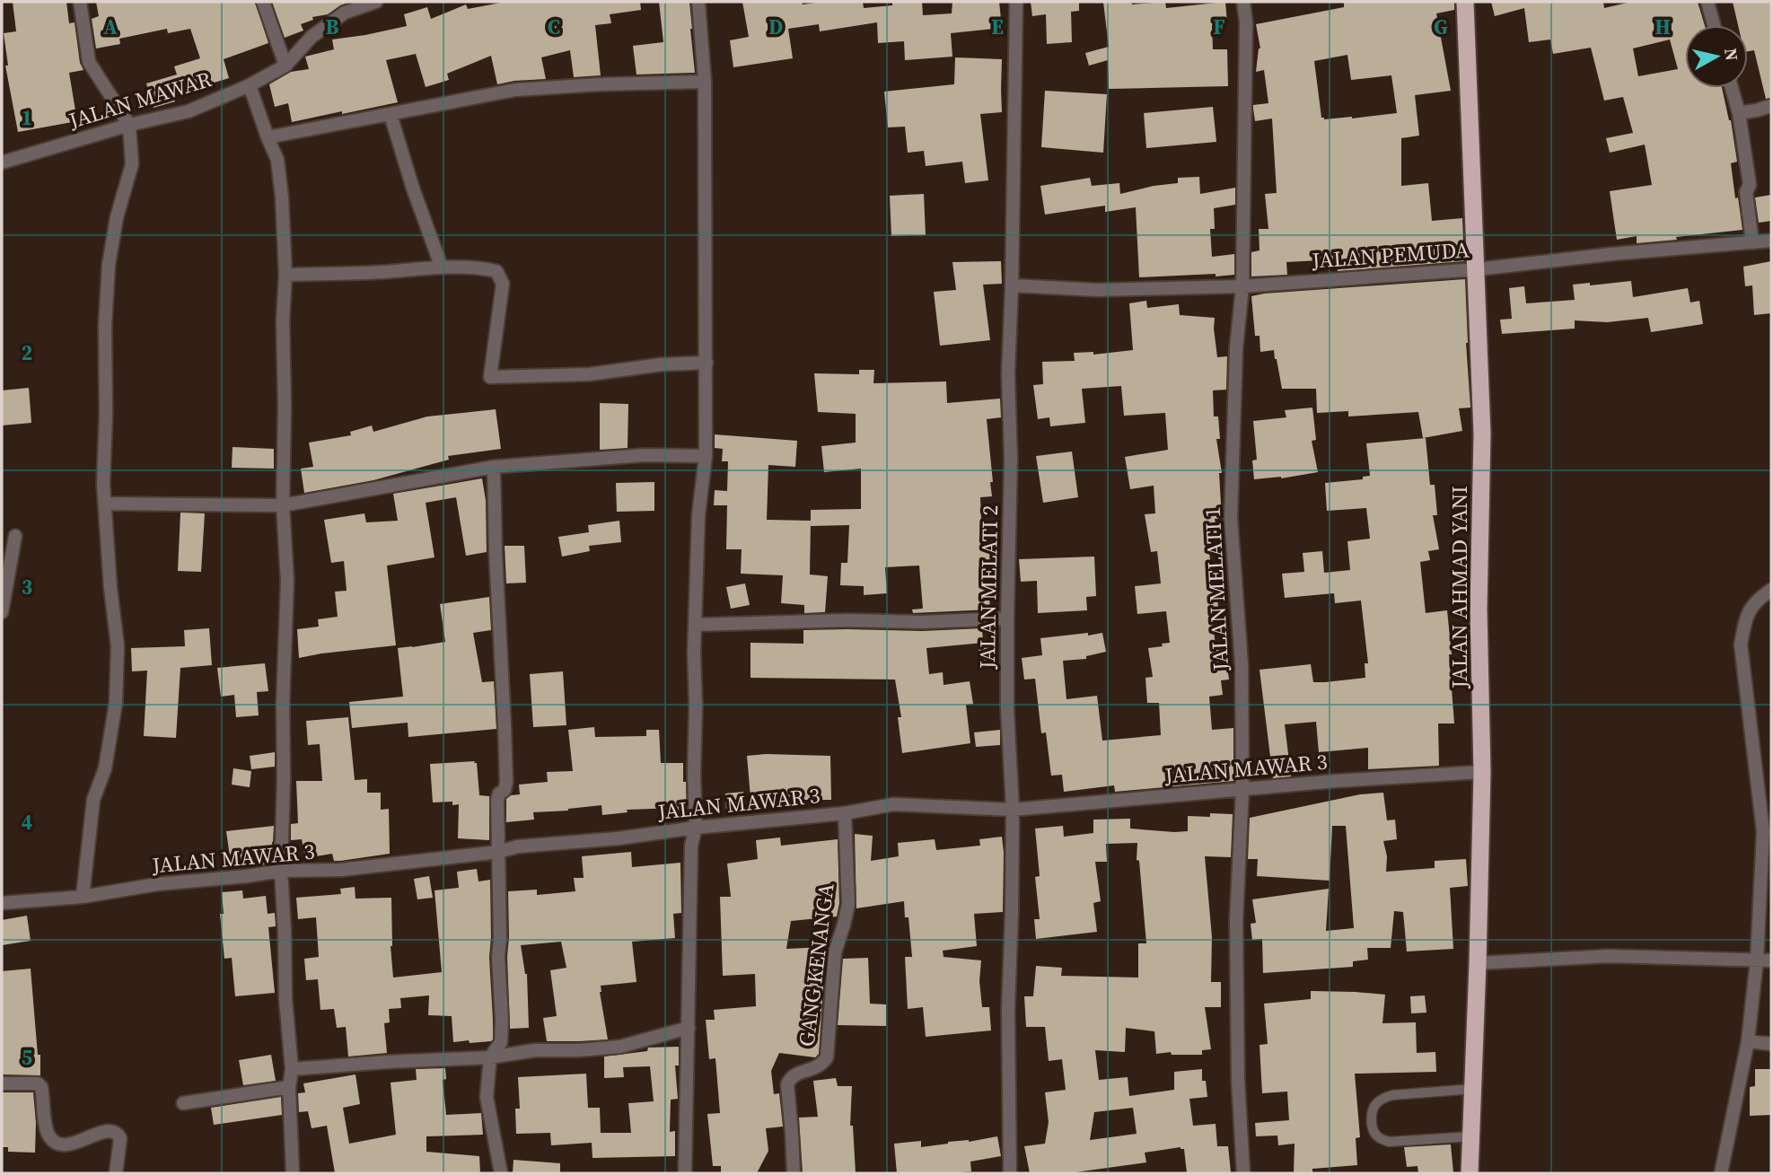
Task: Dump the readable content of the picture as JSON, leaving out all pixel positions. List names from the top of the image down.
{
  "streets": {
    "highway": ["JALAN AHMAD YANI"],
    "street": [
      "JALAN MAWAR",
      "JALAN PEMUDA",
      "JALAN MELATI 2",
      "JALAN MELATI 1",
      "JALAN MAWAR 3",
      "GANG KENANGA"
    ]
  },
  "crossings": [
    ["JALAN PEMUDA", "JALAN MELATI 2"],
    ["JALAN PEMUDA", "JALAN AHMAD YANI"],
    ["JALAN PEMUDA", "JALAN MELATI 1"],
    ["JALAN MELATI 2", "JALAN MAWAR 3"],
    ["JALAN AHMAD YANI", "JALAN MAWAR 3"],
    ["JALAN MELATI 1", "JALAN MAWAR 3"],
    ["JALAN MAWAR 3", "GANG KENANGA"]
  ],
  "north": "right",
  "grid": {
    "columns": [
      "A",
      "B",
      "C",
      "D",
      "E",
      "F",
      "G",
      "H"
    ],
    "rows": [
      "1",
      "2",
      "3",
      "4",
      "5"
    ]
  }
}
